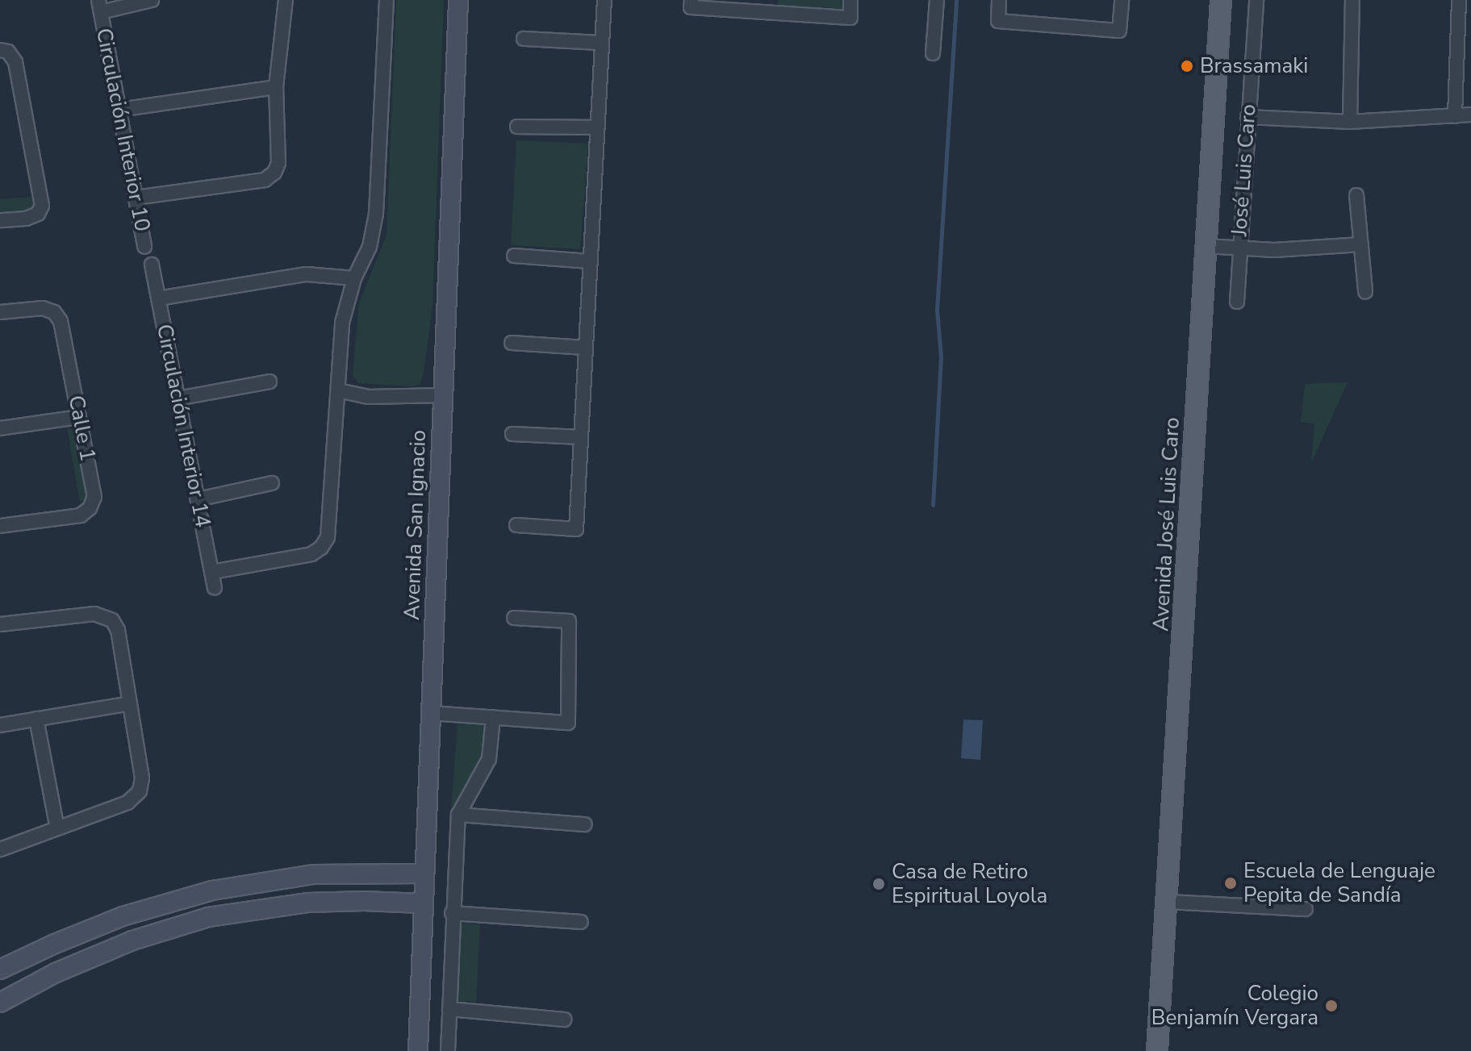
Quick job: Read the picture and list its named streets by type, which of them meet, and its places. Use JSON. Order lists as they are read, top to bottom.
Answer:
{
  "streets": {
    "main road": ["Avenida José Luis Caro", "Avenida San Ignacio"],
    "street": [
      "Circulación Interior 10",
      "José Luis Caro",
      "Circulación Interior 14",
      "Calle 1"
    ]
  },
  "places": [
    "Brassamaki",
    "Escuela de Lenguaje Pepita de Sandía",
    "Casa de Retiro Espiritual Loyola",
    "Colegio Benjamín Vergara"
  ]
}
